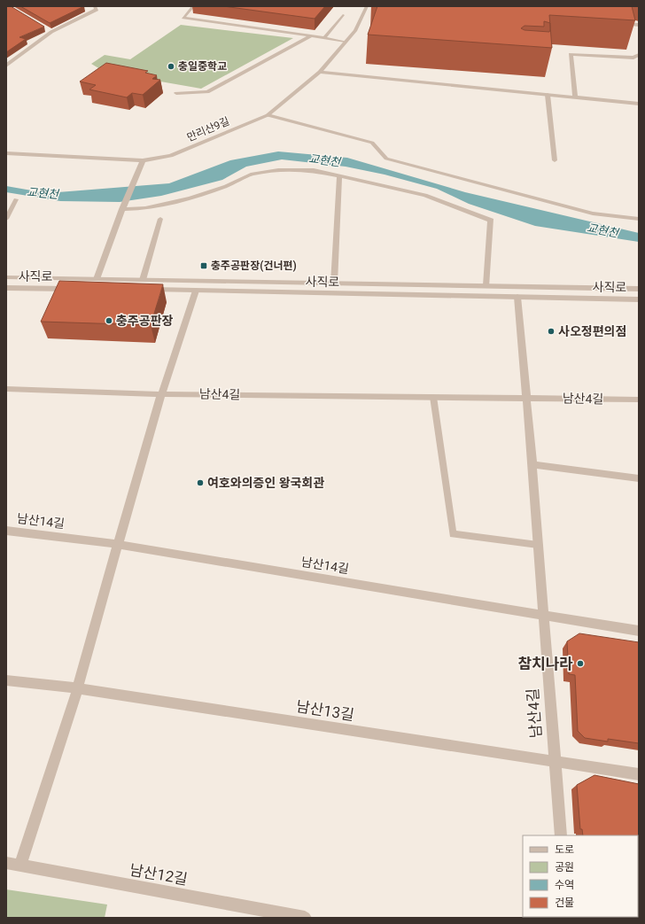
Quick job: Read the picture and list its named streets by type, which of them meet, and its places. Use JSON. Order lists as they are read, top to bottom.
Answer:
{
  "streets": {
    "street": [
      "만리산9길",
      "사직로",
      "남산4길",
      "남산14길",
      "남산13길",
      "남산12길"
    ]
  },
  "crossings": [
    ["사직로", "남산4길"],
    ["남산4길", "남산14길"],
    ["남산4길", "남산13길"]
  ],
  "water": ["교현천"],
  "places": {
    "other": [
      "충일중학교",
      "충주공판장",
      "사오정편의점",
      "여호와의증인 왕국회관",
      "참치나라"
    ],
    "transit": ["충주공판장(건너편)"]
  },
  "legend": [
    "도로",
    "공원",
    "수역",
    "건물"
  ]
}
